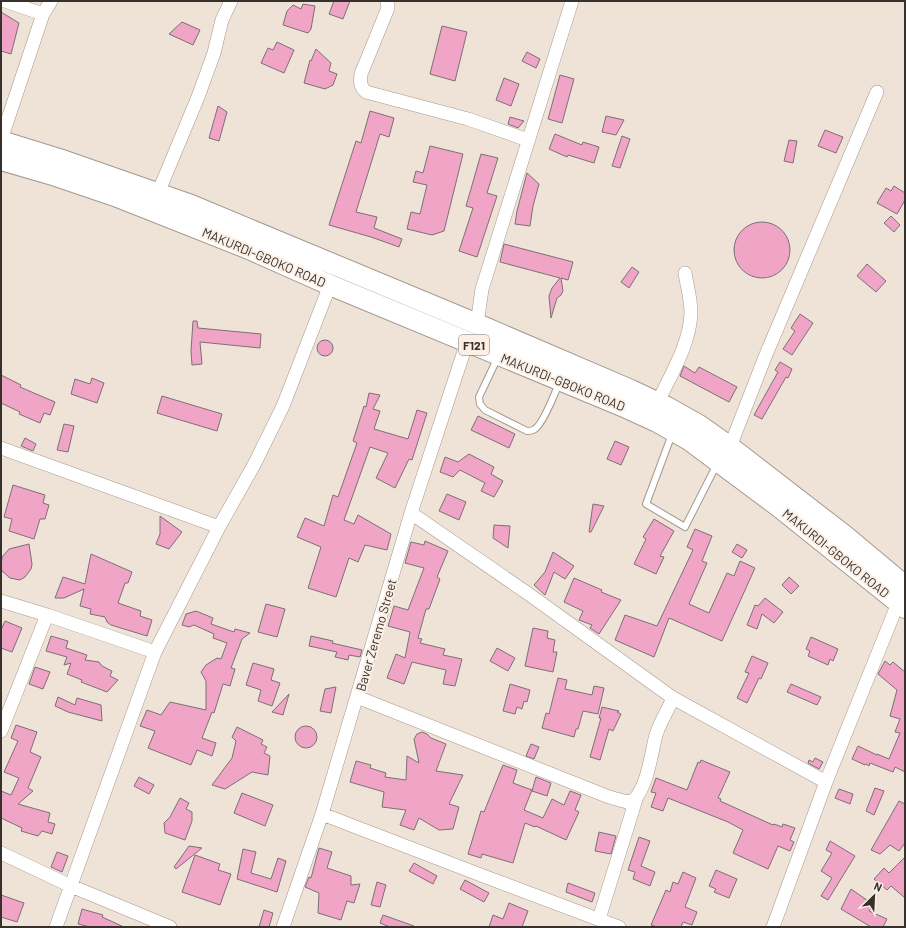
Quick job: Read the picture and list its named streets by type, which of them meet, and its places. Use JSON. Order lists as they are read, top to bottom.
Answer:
{
  "streets": {
    "main road": ["MAKURDI-GBOKO ROAD", "F121"],
    "street": ["Baver Zeremo Street"]
  },
  "crossings": [
    ["MAKURDI-GBOKO ROAD", "F121"],
    ["MAKURDI-GBOKO ROAD", "Baver Zeremo Street"]
  ],
  "north": "top right"
}
